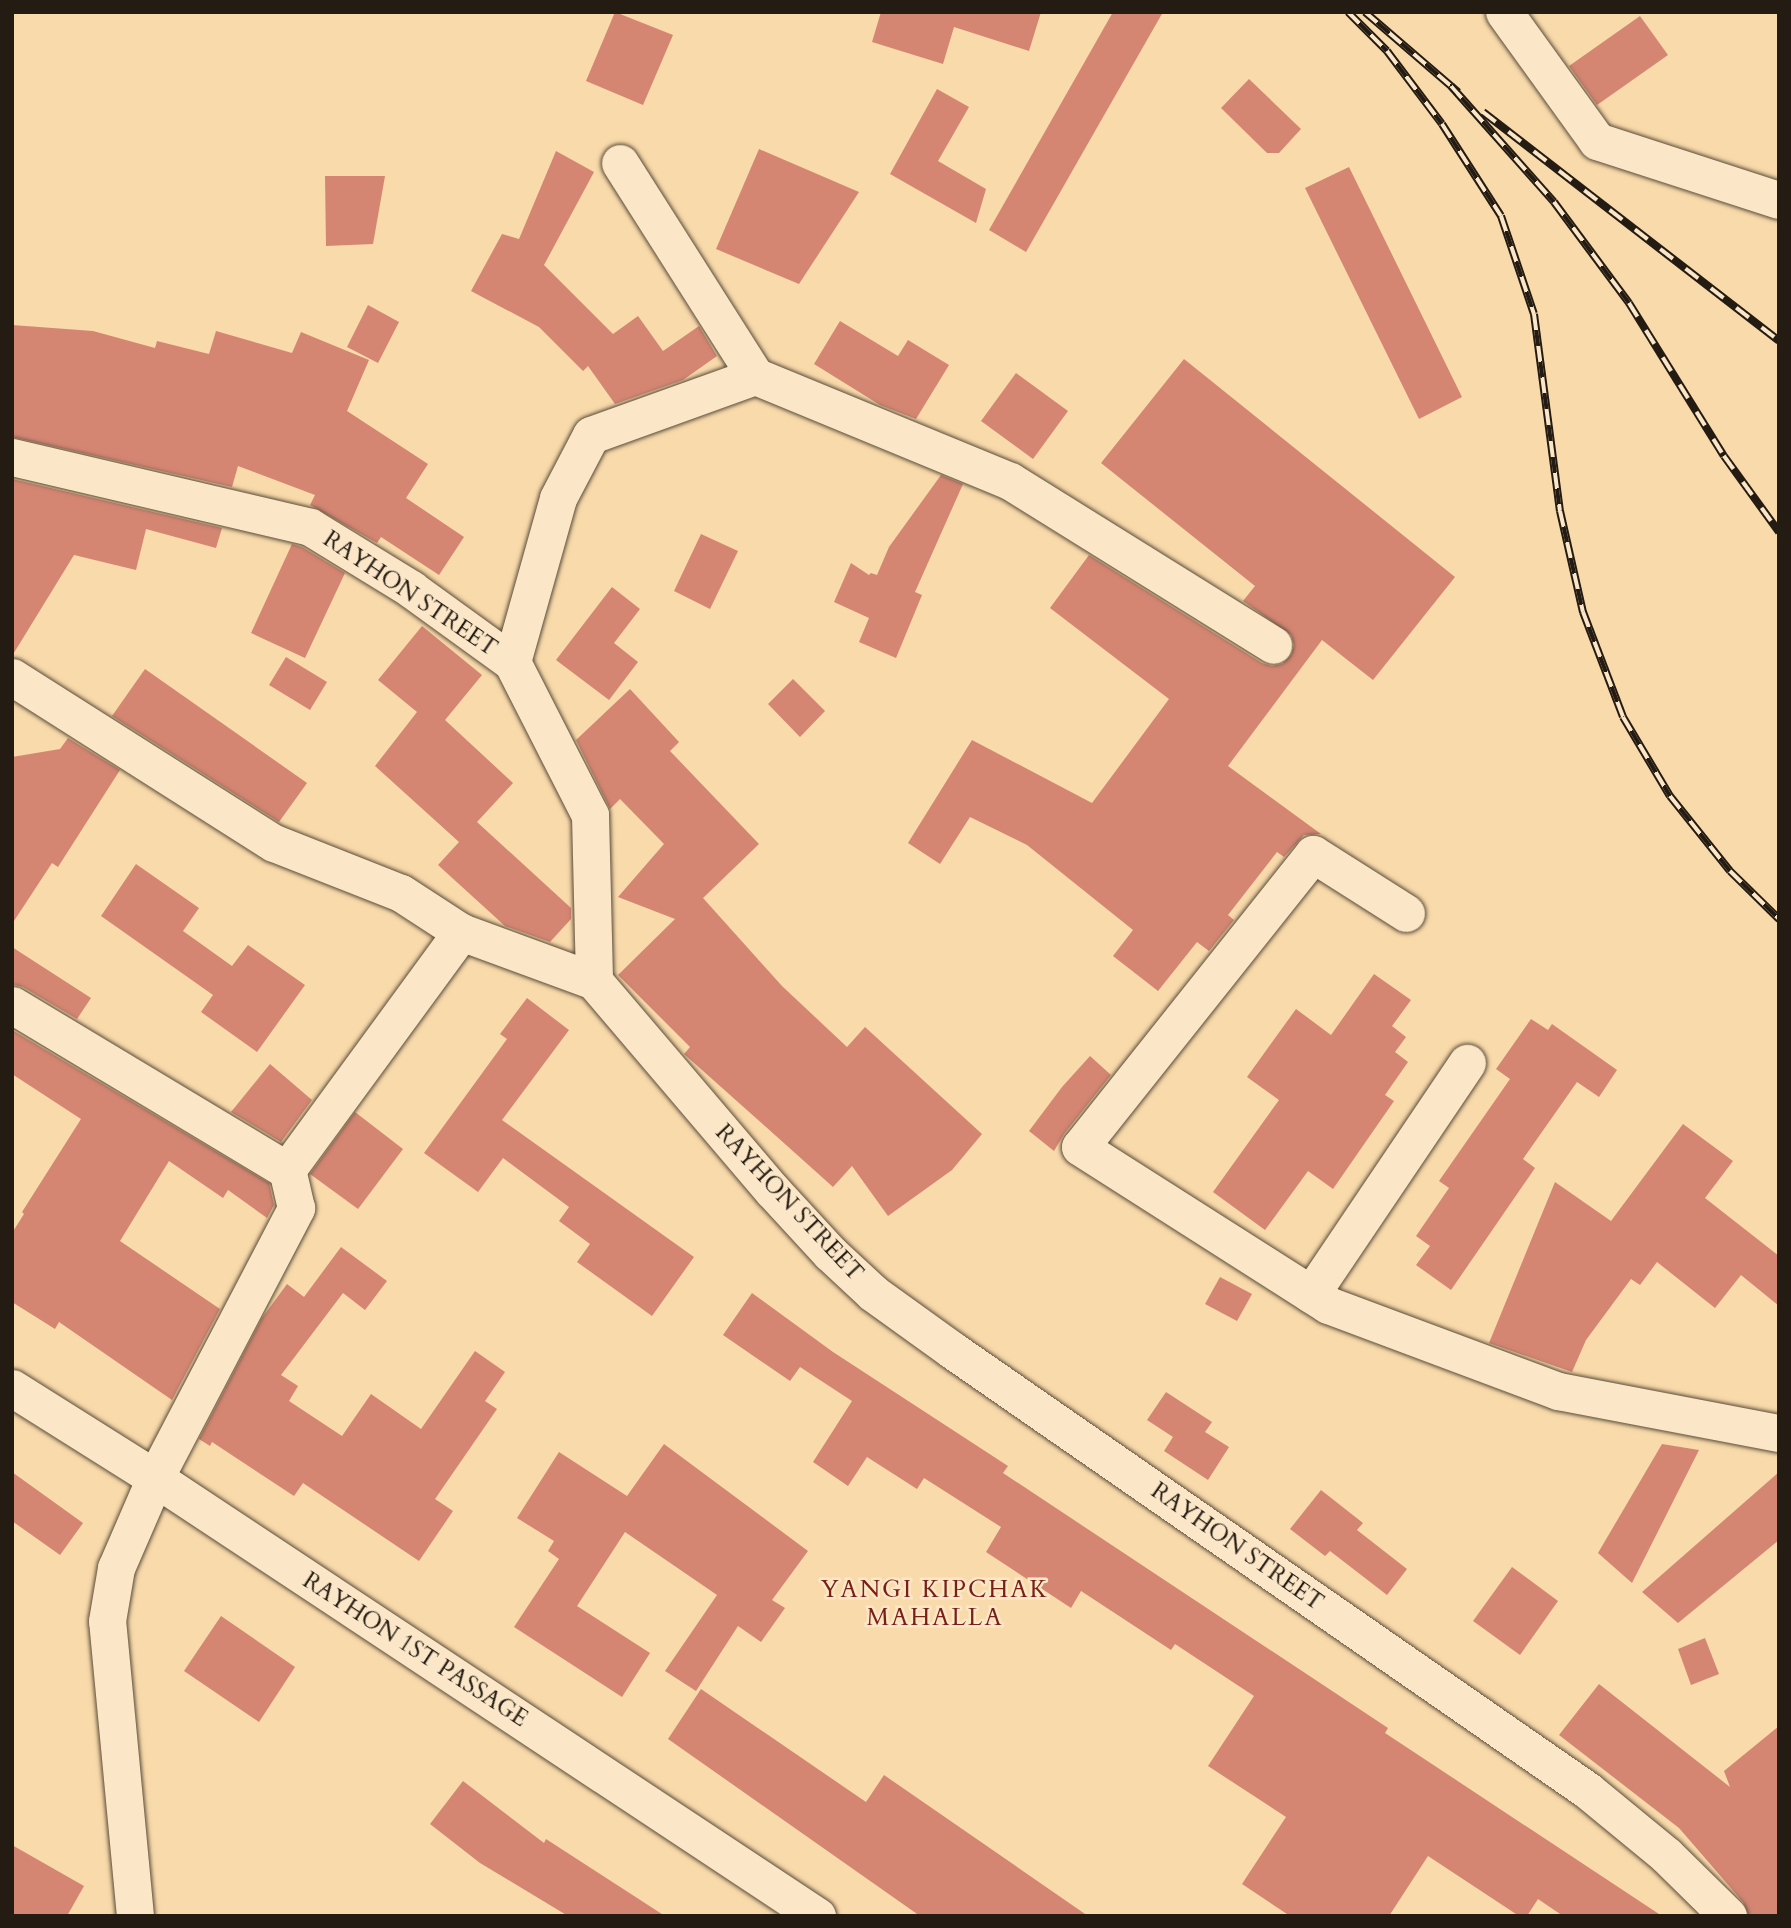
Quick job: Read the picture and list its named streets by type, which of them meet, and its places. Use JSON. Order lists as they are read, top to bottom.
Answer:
{
  "streets": {
    "street": ["RAYHON STREET", "RAYHON 1ST PASSAGE"]
  },
  "districts": ["YANGI KIPCHAK MAHALLA"]
}
